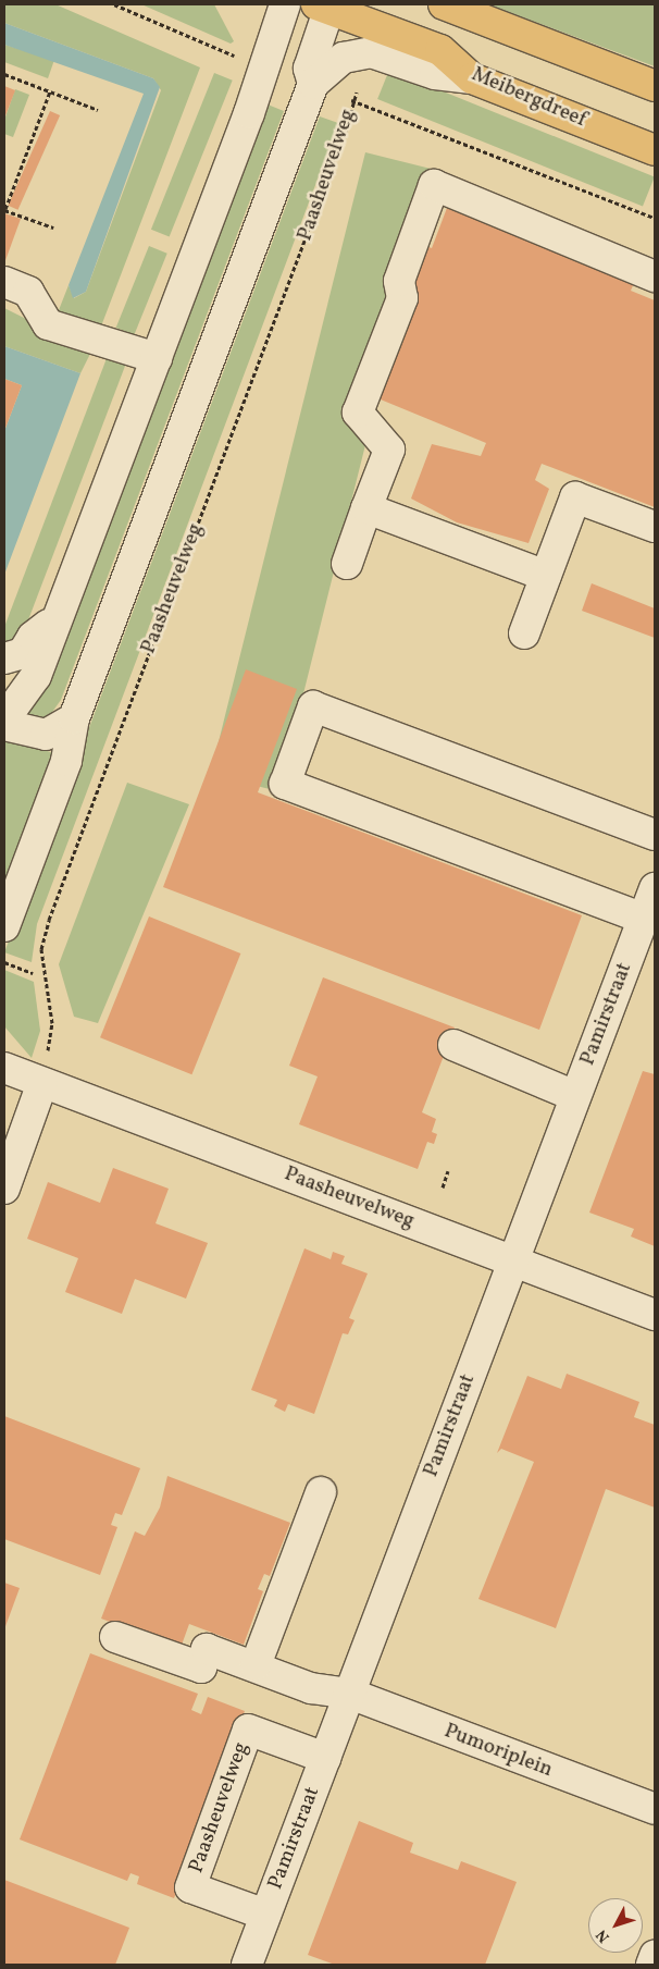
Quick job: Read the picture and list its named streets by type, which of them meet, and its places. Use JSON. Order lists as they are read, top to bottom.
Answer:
{
  "streets": {
    "main road": ["Meibergdreef"],
    "street": ["Paasheuvelweg", "Pamirstraat", "Pumoriplein"]
  },
  "crossings": [
    ["Paasheuvelweg", "Pamirstraat"],
    ["Pamirstraat", "Pumoriplein"]
  ],
  "north": "bottom left"
}
